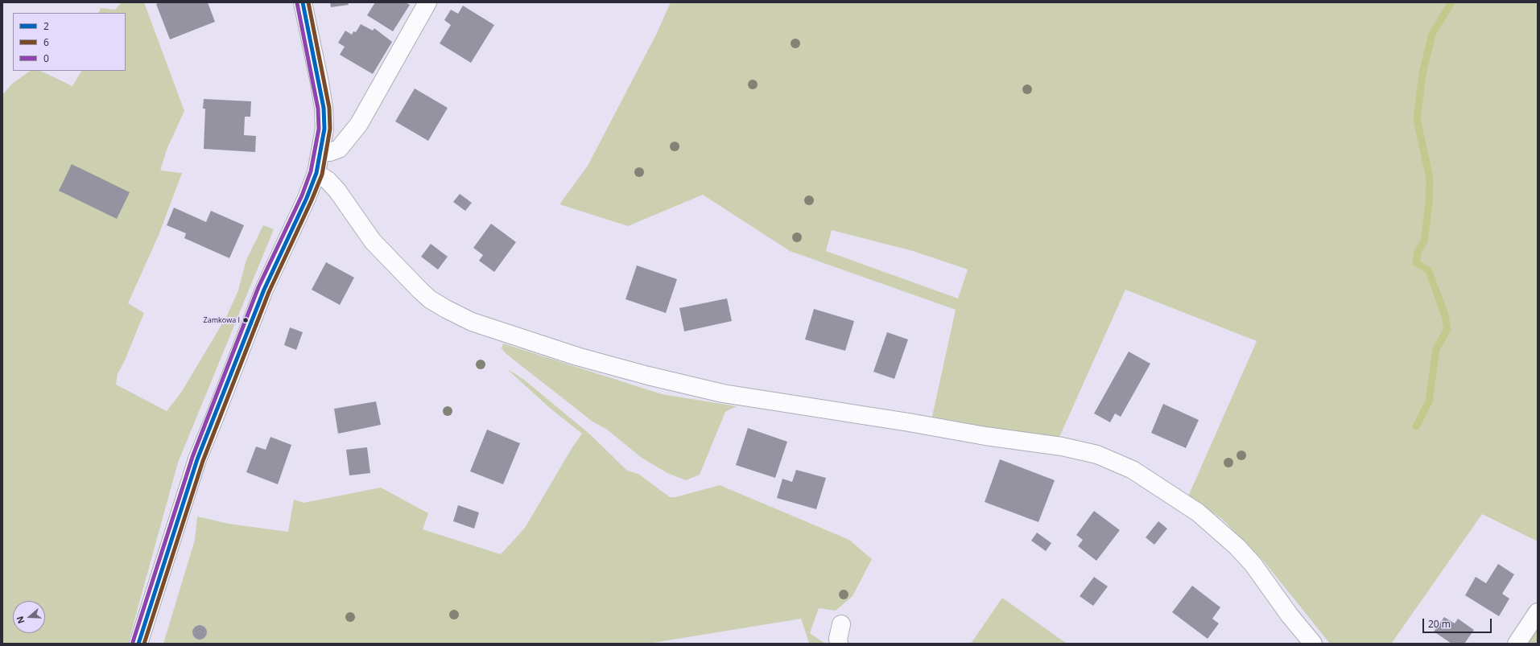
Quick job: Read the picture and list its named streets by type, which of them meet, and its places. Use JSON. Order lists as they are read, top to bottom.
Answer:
{
  "places": ["Zamkowa I"],
  "lines": ["transit line 2", "transit line 6", "transit line 0"],
  "legend": ["2", "6", "0"],
  "scale_bar": "20 m",
  "north": "left"
}
